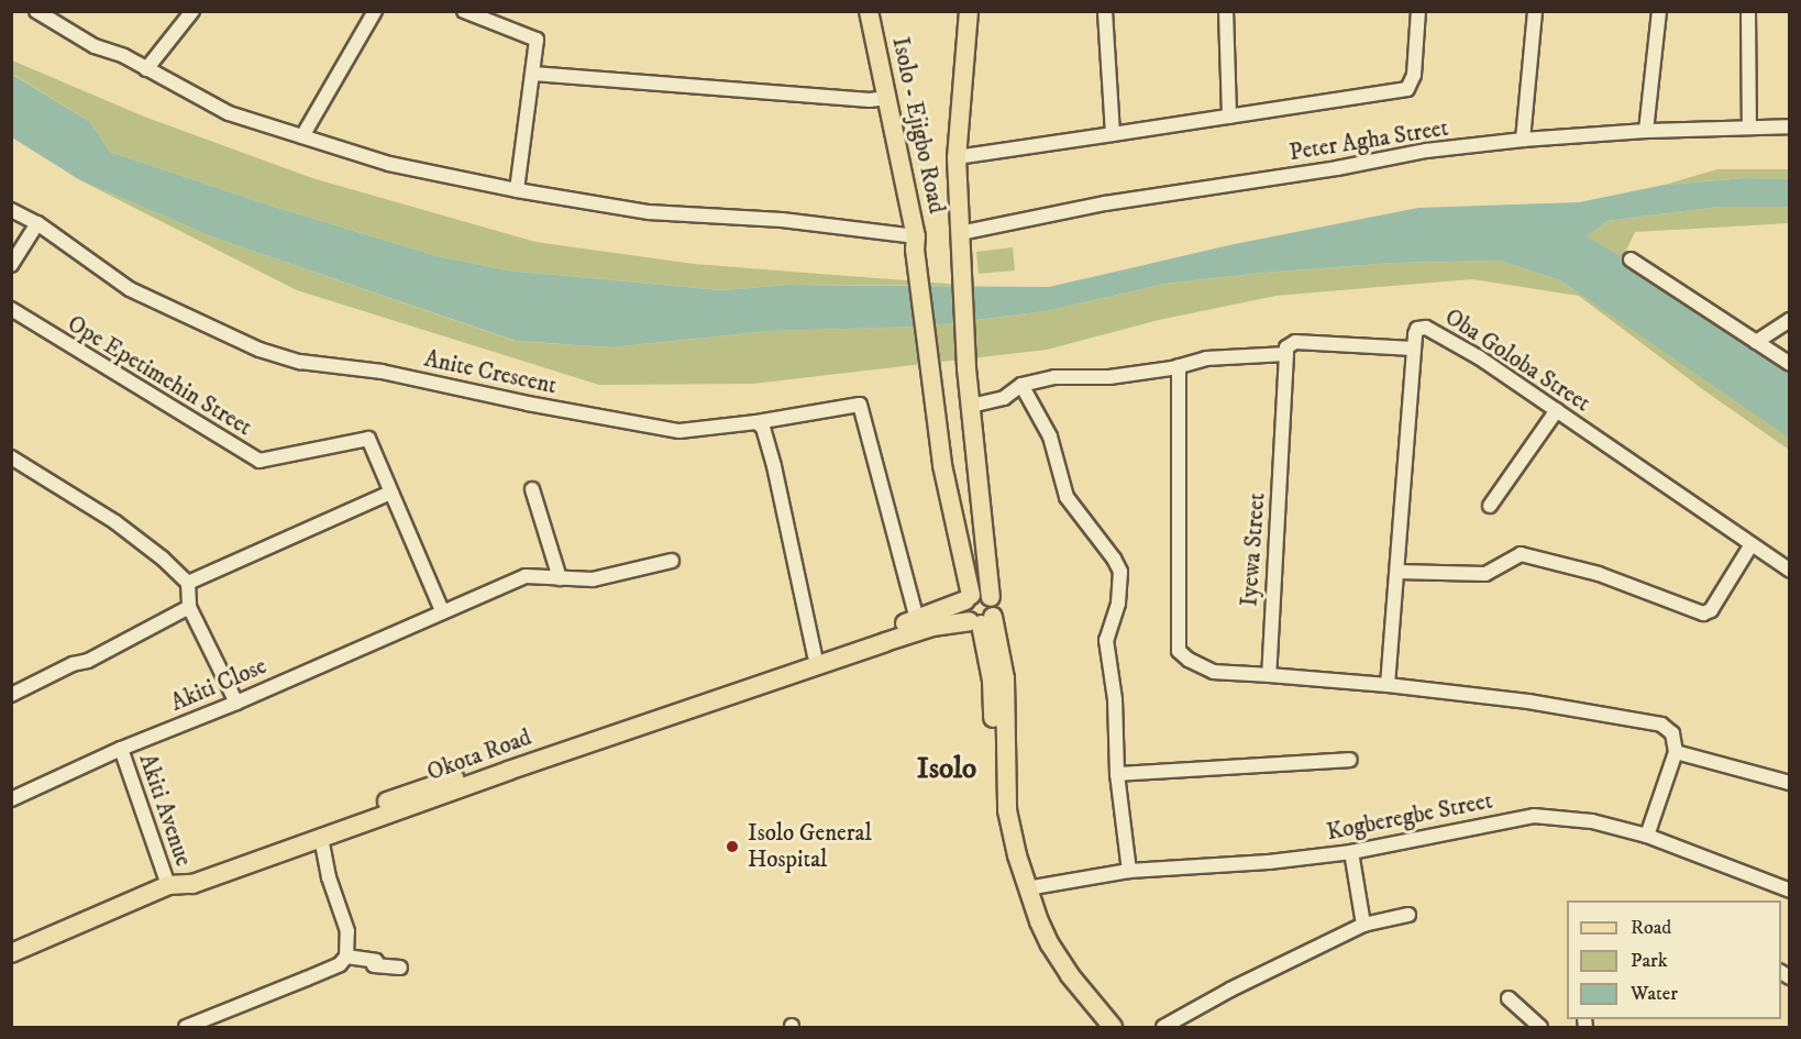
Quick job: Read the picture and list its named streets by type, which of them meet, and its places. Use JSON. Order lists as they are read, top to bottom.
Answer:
{
  "streets": {
    "main road": ["Isolo - Ejigbo Road", "Okota Road"],
    "street": [
      "Peter Agha Street",
      "Oba Goloba Street",
      "Anite Crescent",
      "Ope Epetimehin Street",
      "Iyewa Street",
      "Akiti Close",
      "Akiti Avenue",
      "Kogberegbe Street"
    ]
  },
  "crossings": [
    ["Isolo - Ejigbo Road", "Peter Agha Street"],
    ["Isolo - Ejigbo Road", "Okota Road"],
    ["Akiti Close", "Akiti Avenue"],
    ["Okota Road", "Akiti Avenue"]
  ],
  "districts": ["Isolo"],
  "places": ["Isolo General Hospital"],
  "legend": ["Road", "Park", "Water"]
}
